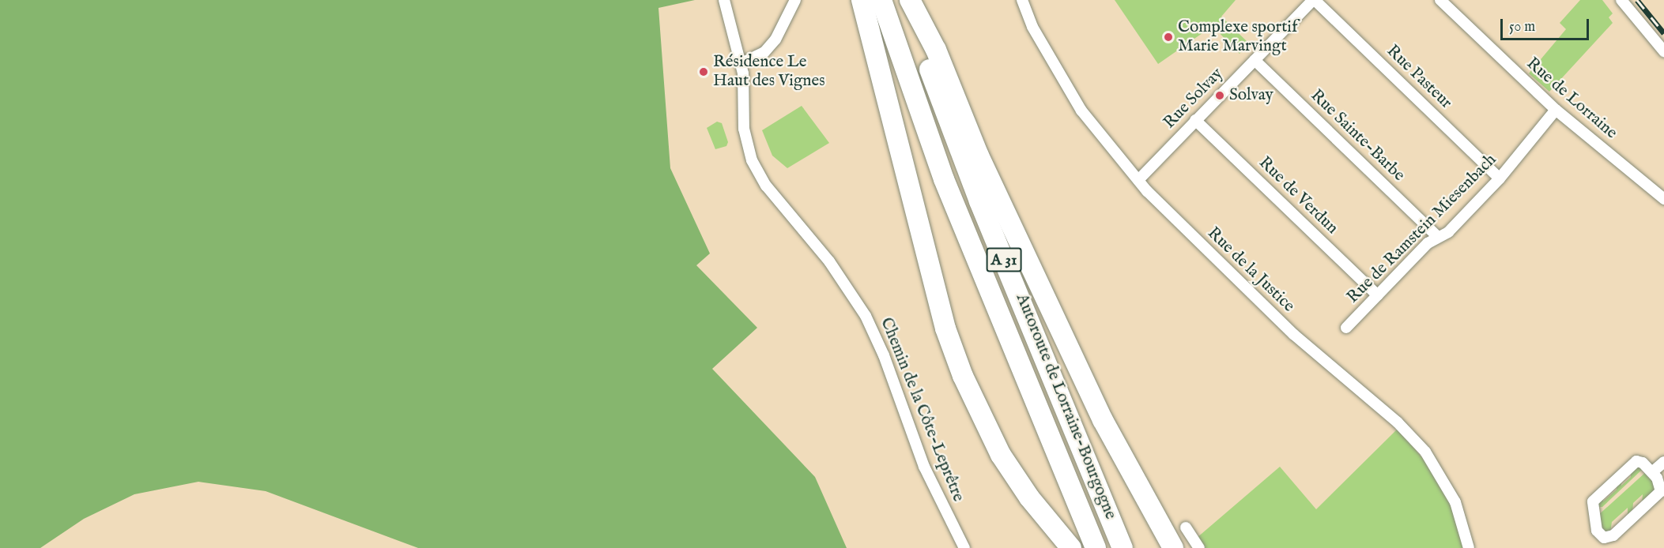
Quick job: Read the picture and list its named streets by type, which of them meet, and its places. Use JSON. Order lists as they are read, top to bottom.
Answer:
{
  "streets": {
    "highway": ["A 31", "Autoroute de Lorraine-Bourgogne"],
    "street": [
      "Rue Pasteur",
      "Rue Solvay",
      "Rue de Lorraine",
      "Rue Sainte-Barbe",
      "Rue de Verdun",
      "Rue de Ramstein Miesenbach",
      "Rue de la Justice",
      "Chemin de la Côte-Leprêtre"
    ]
  },
  "crossings": [
    ["Rue Pasteur", "Rue Solvay"],
    ["Rue Pasteur", "Rue de Ramstein Miesenbach"],
    ["Rue Solvay", "Rue Sainte-Barbe"],
    ["Rue Solvay", "Rue de Verdun"],
    ["Rue Solvay", "Rue de la Justice"],
    ["Rue de Lorraine", "Rue de Ramstein Miesenbach"],
    ["Rue Sainte-Barbe", "Rue de Ramstein Miesenbach"],
    ["Rue de Verdun", "Rue de Ramstein Miesenbach"]
  ],
  "places": ["Complexe sportif Marie Marvingt", "Résidence Le Haut des Vignes", "Solvay"],
  "scale_bar": "50 m"
}
